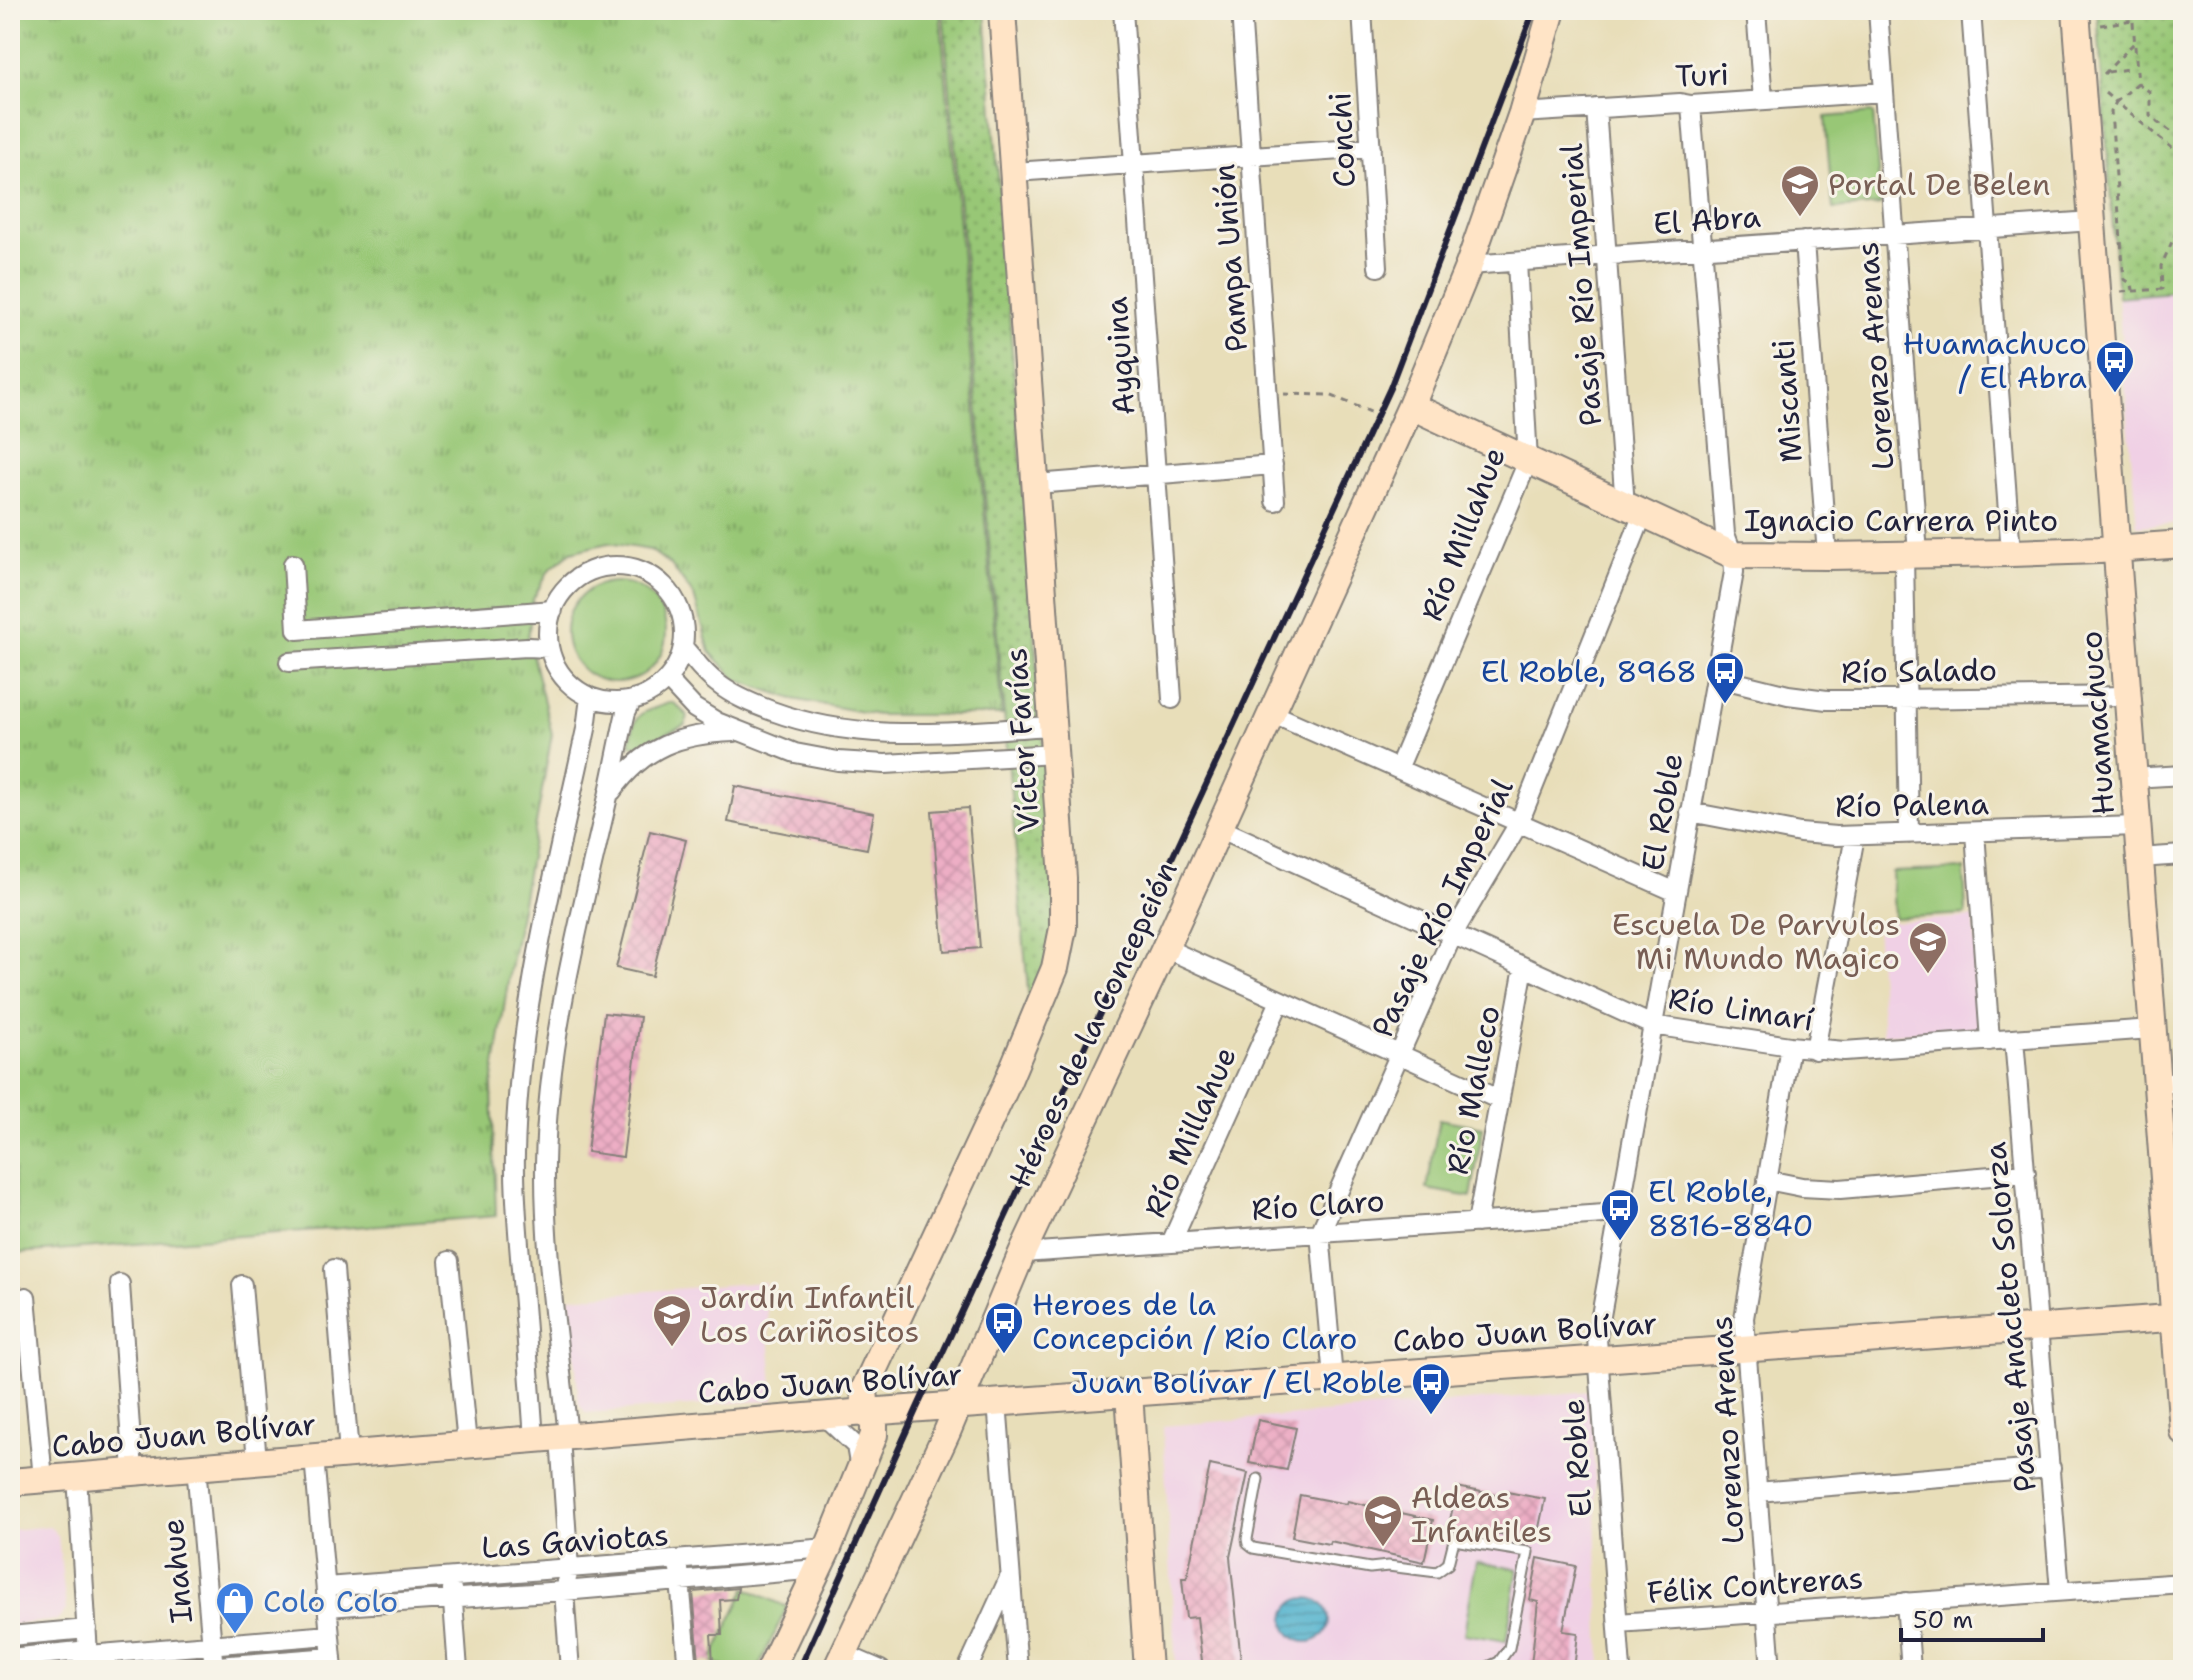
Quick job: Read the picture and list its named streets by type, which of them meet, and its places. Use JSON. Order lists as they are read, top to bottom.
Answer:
{
  "streets": {
    "street": [
      "Turi",
      "Conchi",
      "El Abra",
      "Pampa Unión",
      "Pasaje Río Imperial",
      "Ayquina",
      "Lorenzo Arenas",
      "Miscanti",
      "Ignacio Carrera Pinto",
      "Río Millahue",
      "Río Salado",
      "Huamachuco",
      "Víctor Farías",
      "Río Palena",
      "El Roble",
      "Río Limarí",
      "Héroes de la Concepción",
      "Río Malleco",
      "Río Claro",
      "Pasaje Anacleto Solorza",
      "Cabo Juan Bolívar",
      "Las Gaviotas",
      "Inahue",
      "Félix Contreras"
    ]
  },
  "crossings": [
    ["Turi", "Pasaje Río Imperial"],
    ["Turi", "Lorenzo Arenas"],
    ["Turi", "El Roble"],
    ["Turi", "Héroes de la Concepción"],
    ["El Abra", "Pasaje Río Imperial"],
    ["El Abra", "Lorenzo Arenas"],
    ["El Abra", "Miscanti"],
    ["El Abra", "Río Millahue"],
    ["El Abra", "Huamachuco"],
    ["El Abra", "El Roble"],
    ["El Abra", "Héroes de la Concepción"],
    ["Pasaje Río Imperial", "Ignacio Carrera Pinto"],
    ["Pasaje Río Imperial", "Río Limarí"],
    ["Pasaje Río Imperial", "Río Claro"],
    ["Pasaje Río Imperial", "Cabo Juan Bolívar"],
    ["Lorenzo Arenas", "Ignacio Carrera Pinto"],
    ["Lorenzo Arenas", "Río Salado"],
    ["Lorenzo Arenas", "Río Palena"],
    ["Lorenzo Arenas", "Río Limarí"],
    ["Lorenzo Arenas", "Cabo Juan Bolívar"],
    ["Lorenzo Arenas", "Félix Contreras"],
    ["Miscanti", "Ignacio Carrera Pinto"],
    ["Ignacio Carrera Pinto", "Río Millahue"],
    ["Ignacio Carrera Pinto", "Huamachuco"],
    ["Ignacio Carrera Pinto", "El Roble"],
    ["Ignacio Carrera Pinto", "Héroes de la Concepción"],
    ["Río Millahue", "Río Claro"],
    ["Río Salado", "Huamachuco"],
    ["Río Salado", "El Roble"],
    ["Huamachuco", "Río Palena"],
    ["Huamachuco", "Río Limarí"],
    ["Huamachuco", "Cabo Juan Bolívar"],
    ["Víctor Farías", "Cabo Juan Bolívar"],
    ["Río Palena", "El Roble"],
    ["El Roble", "Río Limarí"],
    ["El Roble", "Río Claro"],
    ["El Roble", "Cabo Juan Bolívar"],
    ["El Roble", "Félix Contreras"],
    ["Río Limarí", "Héroes de la Concepción"],
    ["Río Limarí", "Río Malleco"],
    ["Río Limarí", "Pasaje Anacleto Solorza"],
    ["Héroes de la Concepción", "Río Claro"],
    ["Héroes de la Concepción", "Cabo Juan Bolívar"],
    ["Río Malleco", "Río Claro"],
    ["Pasaje Anacleto Solorza", "Cabo Juan Bolívar"],
    ["Pasaje Anacleto Solorza", "Félix Contreras"],
    ["Cabo Juan Bolívar", "Inahue"]
  ],
  "places": {
    "school or university": [
      "Portal De Belen",
      "Escuela De Parvulos Mi Mundo Magico",
      "Jardín Infantil Los Cariñositos",
      "Aldeas Infantiles"
    ],
    "bus stop": [
      "Huamachuco / El Abra",
      "El Roble, 8968",
      "El Roble, 8816-8840",
      "Heroes de la Concepción / Río Claro",
      "Juan Bolívar / El Roble"
    ],
    "shop": ["Colo Colo"]
  },
  "scale_bar": "50 m"
}
